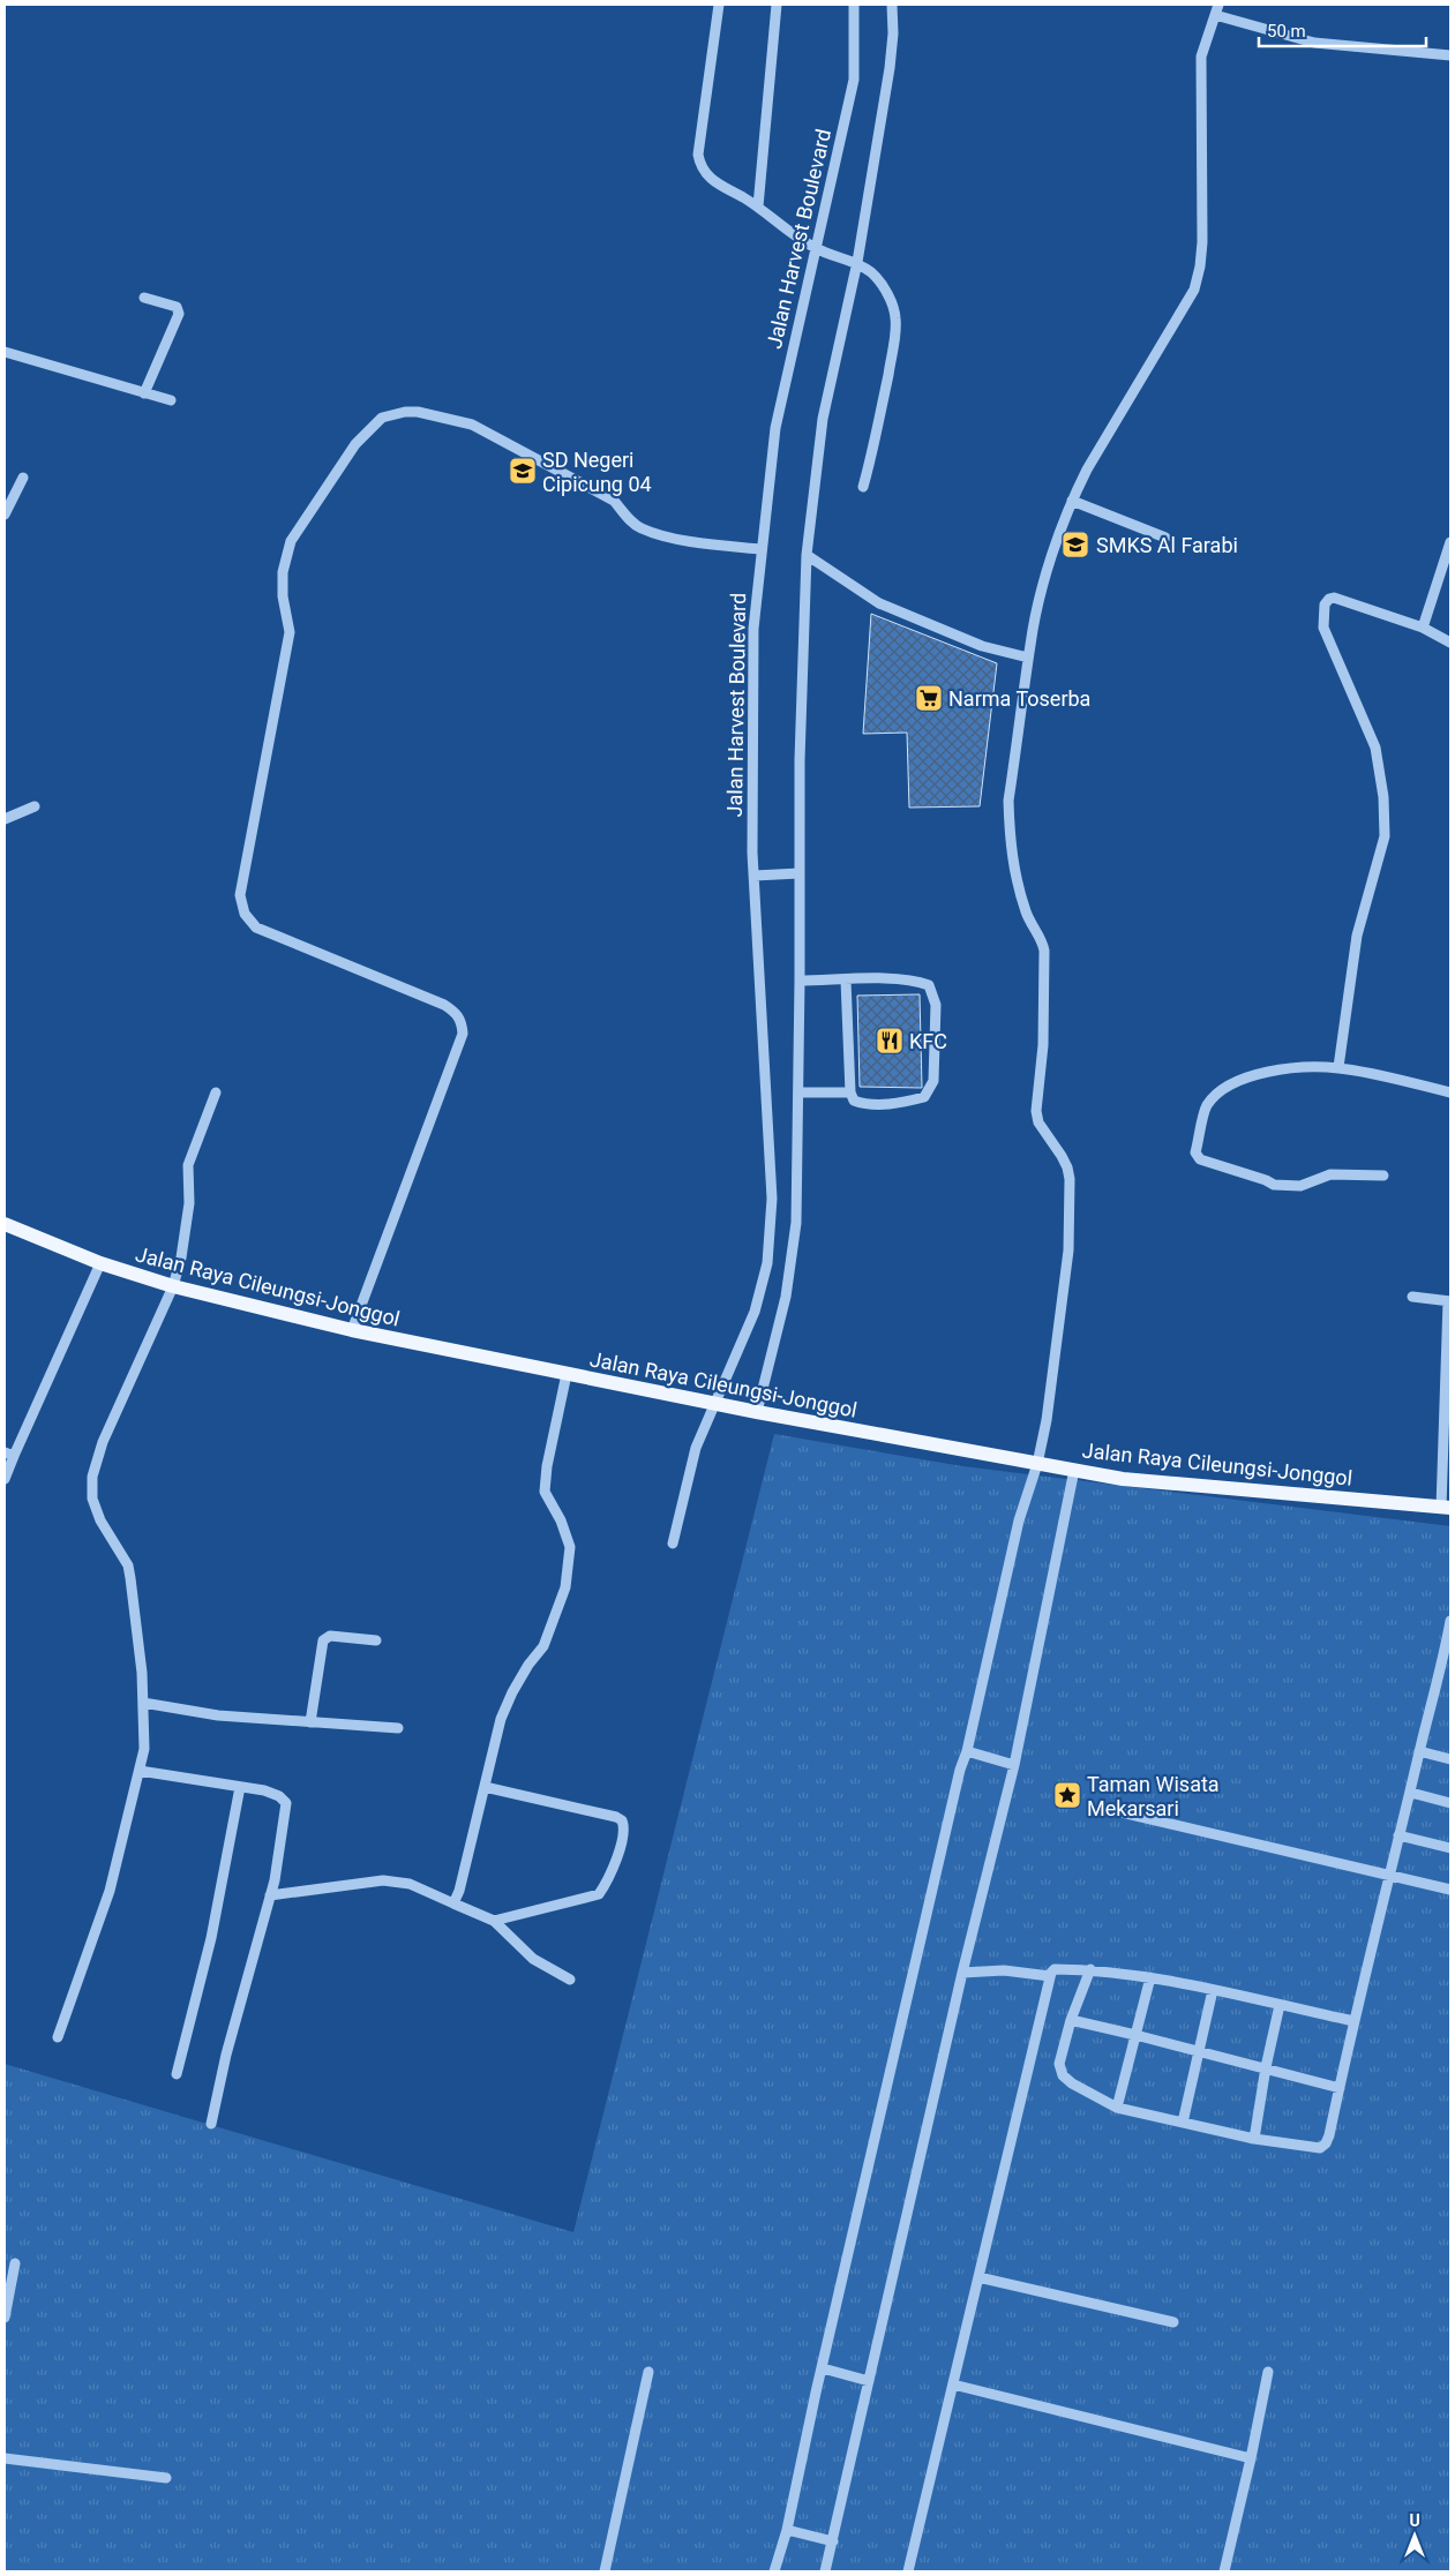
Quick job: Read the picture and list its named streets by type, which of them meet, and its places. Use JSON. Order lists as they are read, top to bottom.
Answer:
{
  "streets": {
    "main road": ["Jalan Raya Cileungsi-Jonggol"],
    "street": ["Jalan Harvest Boulevard"]
  },
  "crossings": [
    ["Jalan Harvest Boulevard", "Jalan Raya Cileungsi-Jonggol"]
  ],
  "places": {
    "school or university": ["SD Negeri Cipicung 04", "SMKS Al Farabi"],
    "supermarket": ["Narma Toserba"],
    "restaurant": ["KFC"],
    "place": ["Taman Wisata Mekarsari"]
  },
  "scale_bar": "50 m",
  "north": "top"
}
